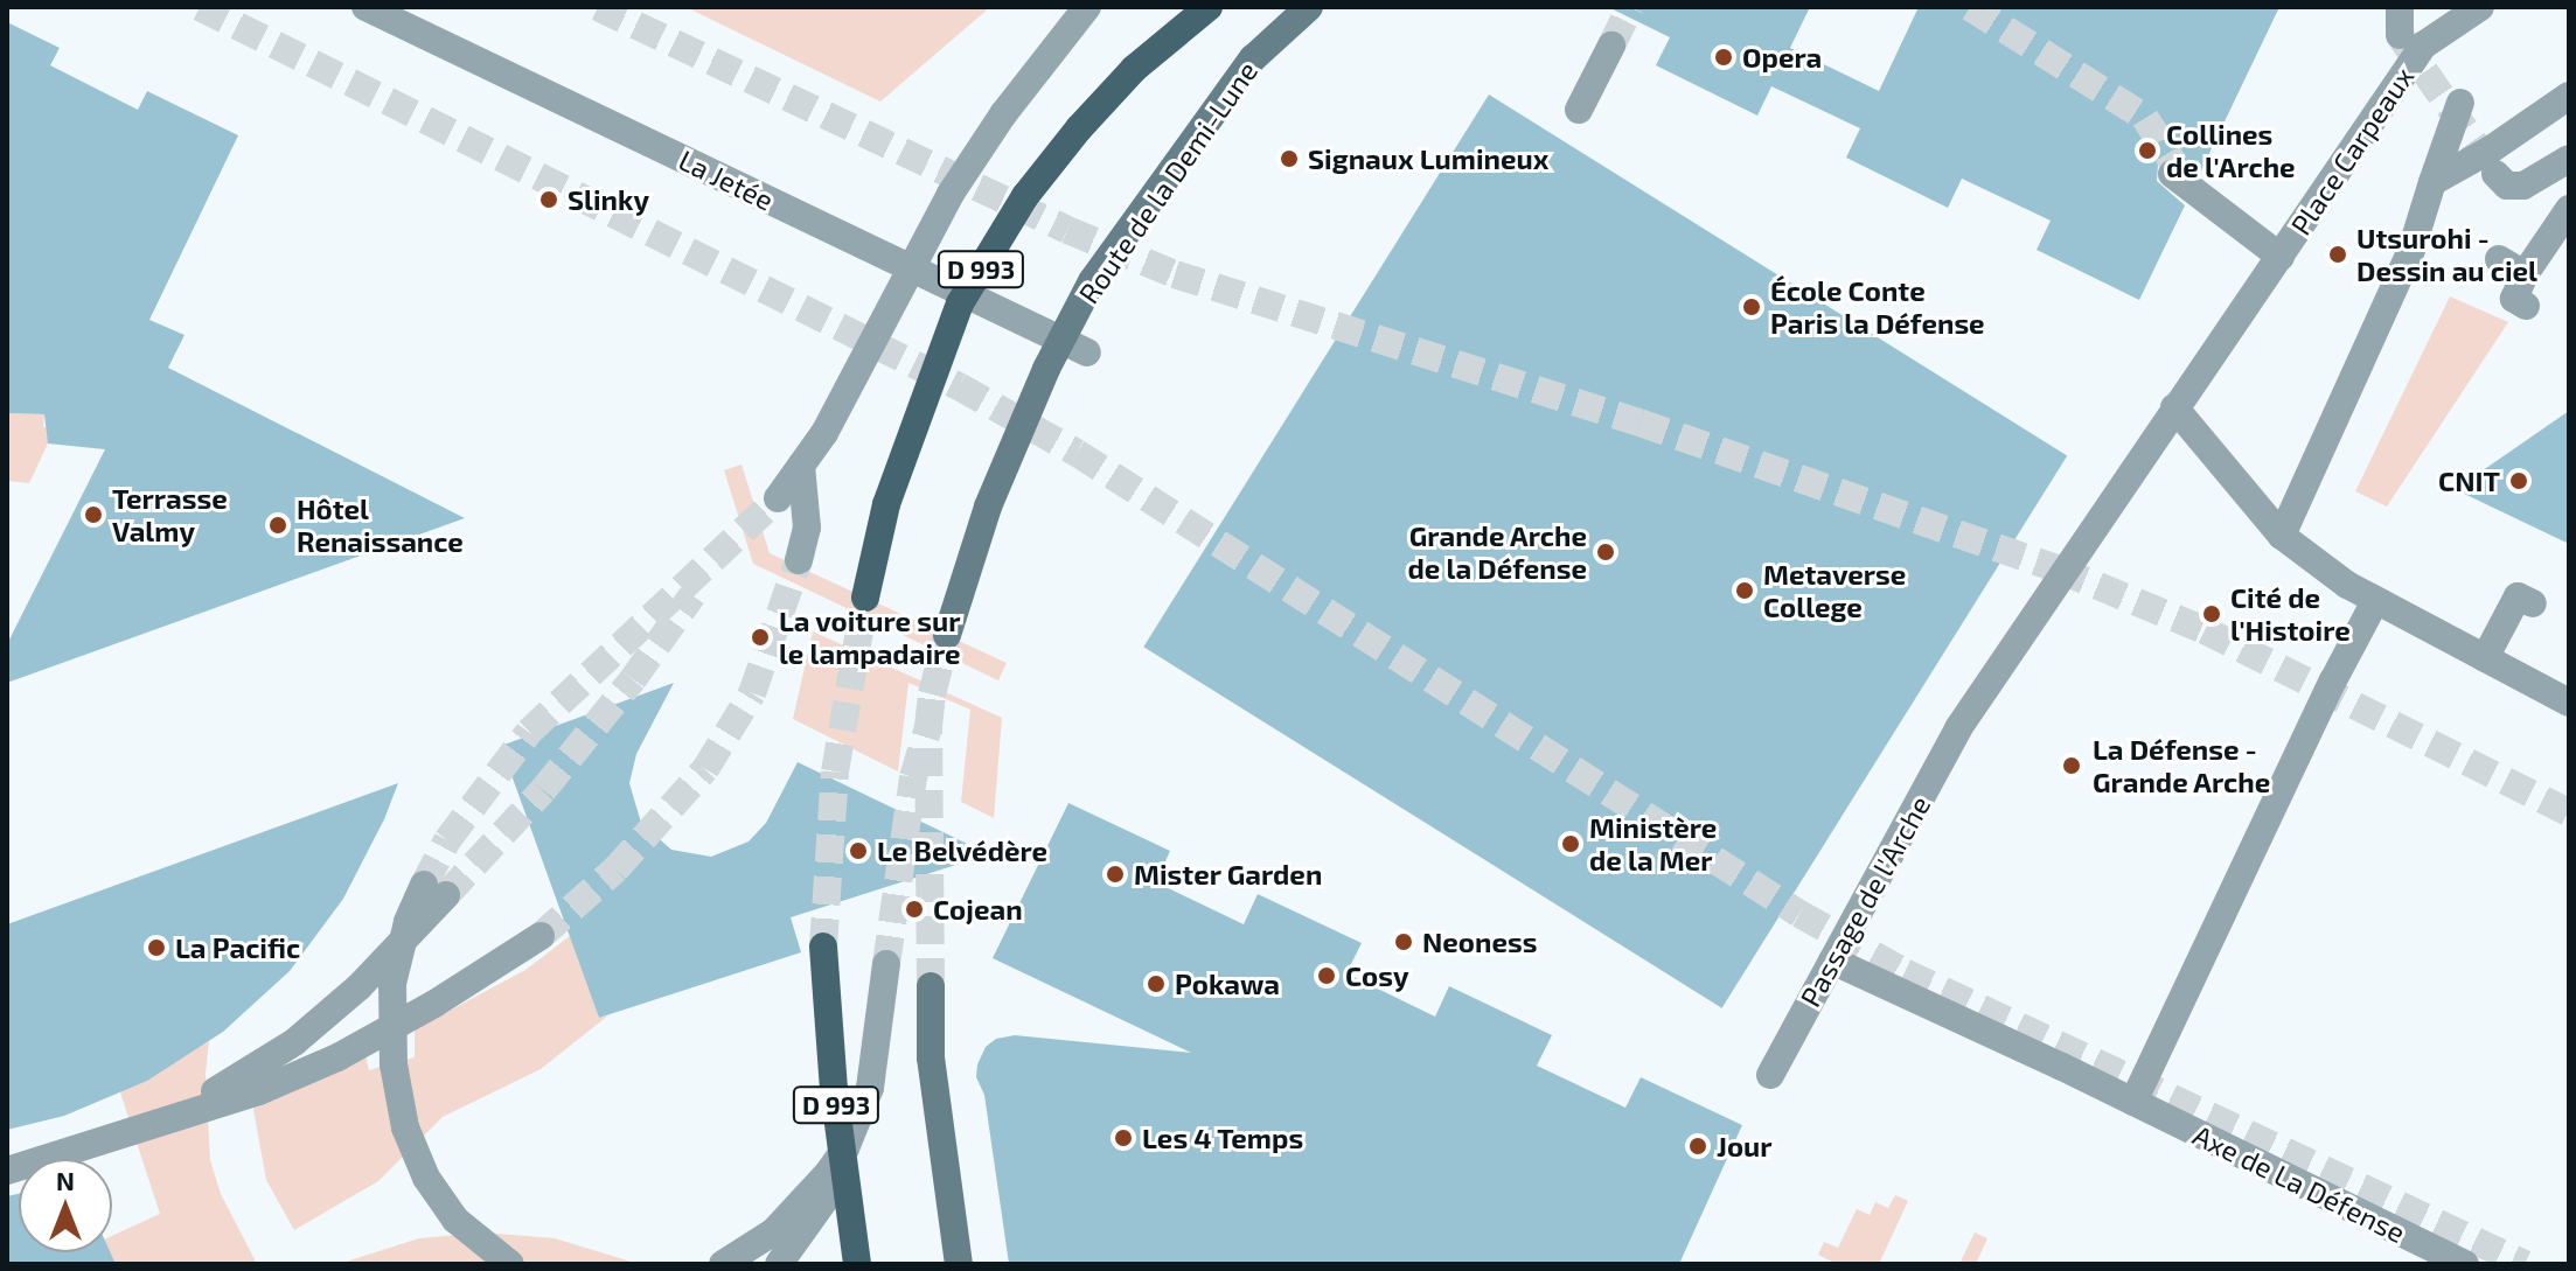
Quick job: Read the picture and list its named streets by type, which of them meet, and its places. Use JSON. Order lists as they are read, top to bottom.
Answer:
{
  "streets": {
    "main road": ["D 993"],
    "street": [
      "Place Carpeaux",
      "La Jetée",
      "Route de la Demi-Lune",
      "Passage de l'Arche",
      "Axe de La Défense"
    ]
  },
  "crossings": [
    ["Place Carpeaux", "Passage de l'Arche"],
    ["Passage de l'Arche", "Axe de La Défense"]
  ],
  "places": [
    "Opera",
    "Collines de l'Arche",
    "Signaux Lumineux",
    "Slinky",
    "Utsurohi - Dessin au ciel",
    "École Conte Paris la Défense",
    "CNIT",
    "Terrasse Valmy",
    "Hôtel Renaissance",
    "Grande Arche de la Défense",
    "Metaverse College",
    "Cité de l'Histoire",
    "La voiture sur le lampadaire",
    "La Défense - Grande Arche",
    "Ministère de la Mer",
    "Le Belvédère",
    "Mister Garden",
    "Cojean",
    "Neoness",
    "La Pacific",
    "Cosy",
    "Pokawa",
    "Les 4 Temps",
    "Jour"
  ],
  "north": "top"
}
